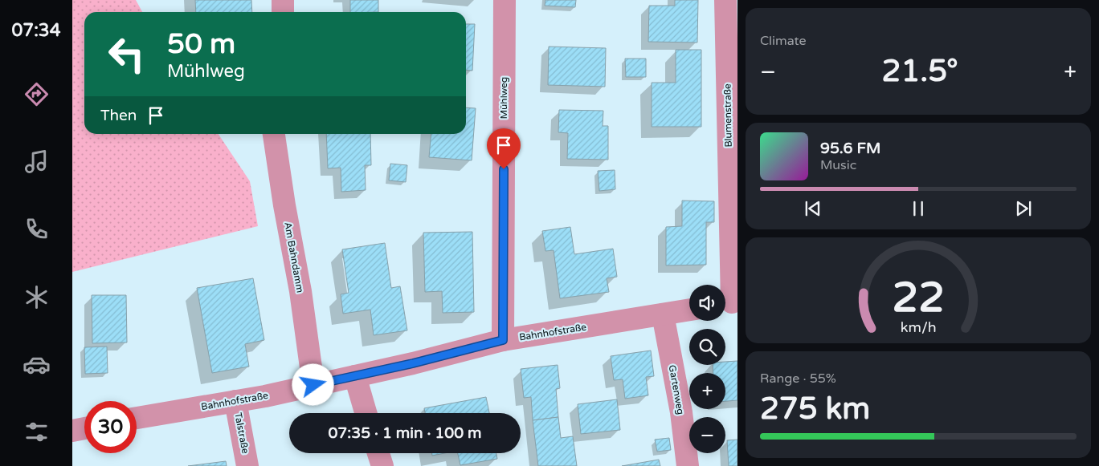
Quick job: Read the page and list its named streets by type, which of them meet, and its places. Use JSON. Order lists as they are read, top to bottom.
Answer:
{
  "streets": {
    "street": [
      "Mühlweg",
      "Blumenstraße",
      "Am Bahndamm",
      "Bahnhofstraße",
      "Gartenweg",
      "Talstraße"
    ]
  },
  "crossings": [
    ["Mühlweg", "Bahnhofstraße"],
    ["Am Bahndamm", "Bahnhofstraße"],
    ["Bahnhofstraße", "Gartenweg"],
    ["Bahnhofstraße", "Talstraße"]
  ],
  "page": {
    "tabs": "07:34",
    "tile": [
      "Climate",
      ["Range · 55%", "275 km"]
    ],
    "turn": ["50 m", "Mühlweg"],
    "heat": ["−", "21.5°", "+"],
    "then": "Then",
    "song": ["95.6 FM", "Music"],
    "map_buttons": ["+", "−"],
    "limit": "30",
    "trip": "07:35 · 1 min · 100 m",
    "gauge": ["22", "km/h"]
  }
}
